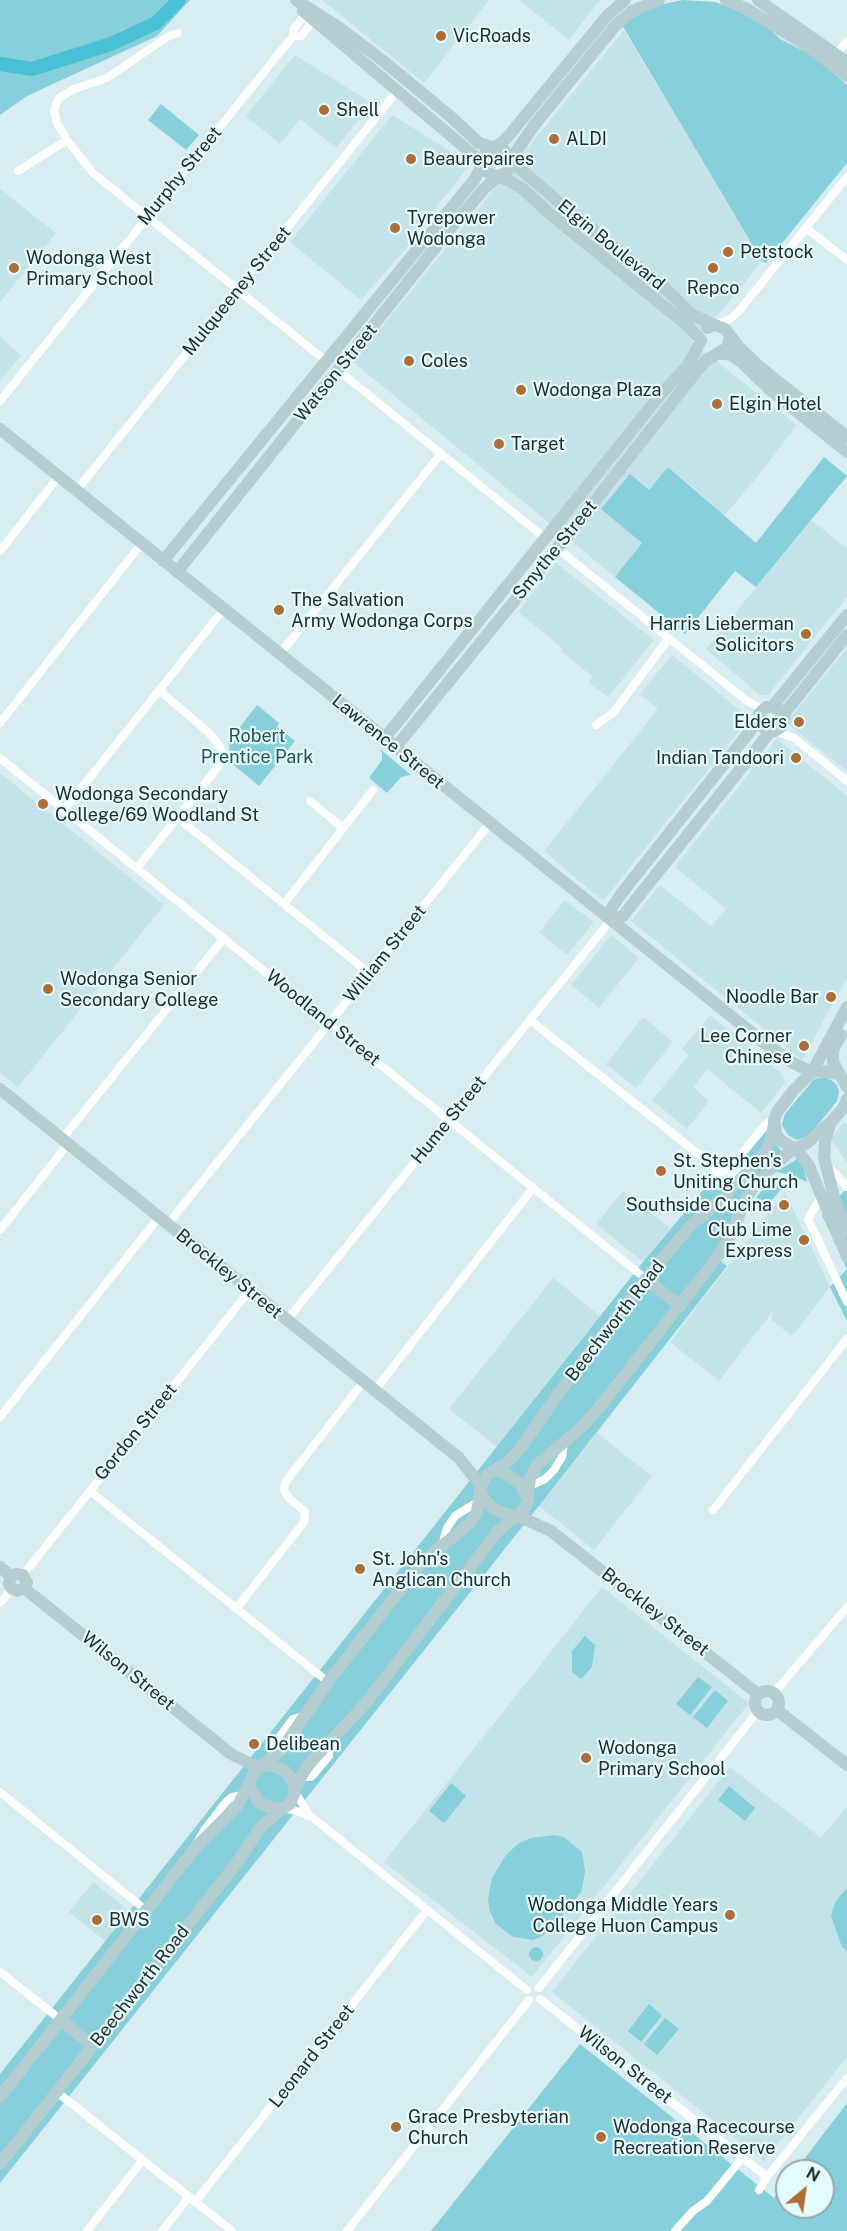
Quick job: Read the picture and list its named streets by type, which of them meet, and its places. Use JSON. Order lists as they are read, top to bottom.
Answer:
{
  "streets": {
    "main road": [
      "Elgin Boulevard",
      "Watson Street",
      "Smythe Street",
      "Lawrence Street",
      "Hume Street",
      "Brockley Street",
      "Beechworth Road",
      "Wilson Street"
    ],
    "street": [
      "Murphy Street",
      "Mulqueeney Street",
      "William Street",
      "Woodland Street",
      "Gordon Street",
      "Leonard Street"
    ]
  },
  "crossings": [
    ["Elgin Boulevard", "Watson Street"],
    ["Elgin Boulevard", "Smythe Street"],
    ["Mulqueeney Street", "Lawrence Street"],
    ["Watson Street", "Lawrence Street"],
    ["Smythe Street", "Lawrence Street"],
    ["Lawrence Street", "William Street"],
    ["Lawrence Street", "Hume Street"],
    ["Lawrence Street", "Beechworth Road"],
    ["William Street", "Woodland Street"],
    ["William Street", "Brockley Street"],
    ["Woodland Street", "Hume Street"],
    ["Woodland Street", "Beechworth Road"],
    ["Hume Street", "Brockley Street"],
    ["Brockley Street", "Beechworth Road"],
    ["Brockley Street", "Gordon Street"],
    ["Beechworth Road", "Wilson Street"],
    ["Gordon Street", "Wilson Street"]
  ],
  "parks": ["Robert Prentice Park"],
  "places": [
    "VicRoads",
    "Shell",
    "ALDI",
    "Beaurepaires",
    "Tyrepower Wodonga",
    "Petstock",
    "Wodonga West Primary School",
    "Repco",
    "Coles",
    "Wodonga Plaza",
    "Elgin Hotel",
    "Target",
    "The Salvation Army Wodonga Corps",
    "Harris Lieberman Solicitors",
    "Elders",
    "Indian Tandoori",
    "Wodonga Secondary College/69 Woodland St",
    "Wodonga Senior Secondary College",
    "Noodle Bar",
    "Lee Corner Chinese",
    "St. Stephen's Uniting Church",
    "Southside Cucina",
    "Club Lime Express",
    "St. John's Anglican Church",
    "Delibean",
    "Wodonga Primary School",
    "Wodonga Middle Years College Huon Campus",
    "BWS",
    "Grace Presbyterian Church",
    "Wodonga Racecourse Recreation Reserve"
  ],
  "north": "top right"
}
